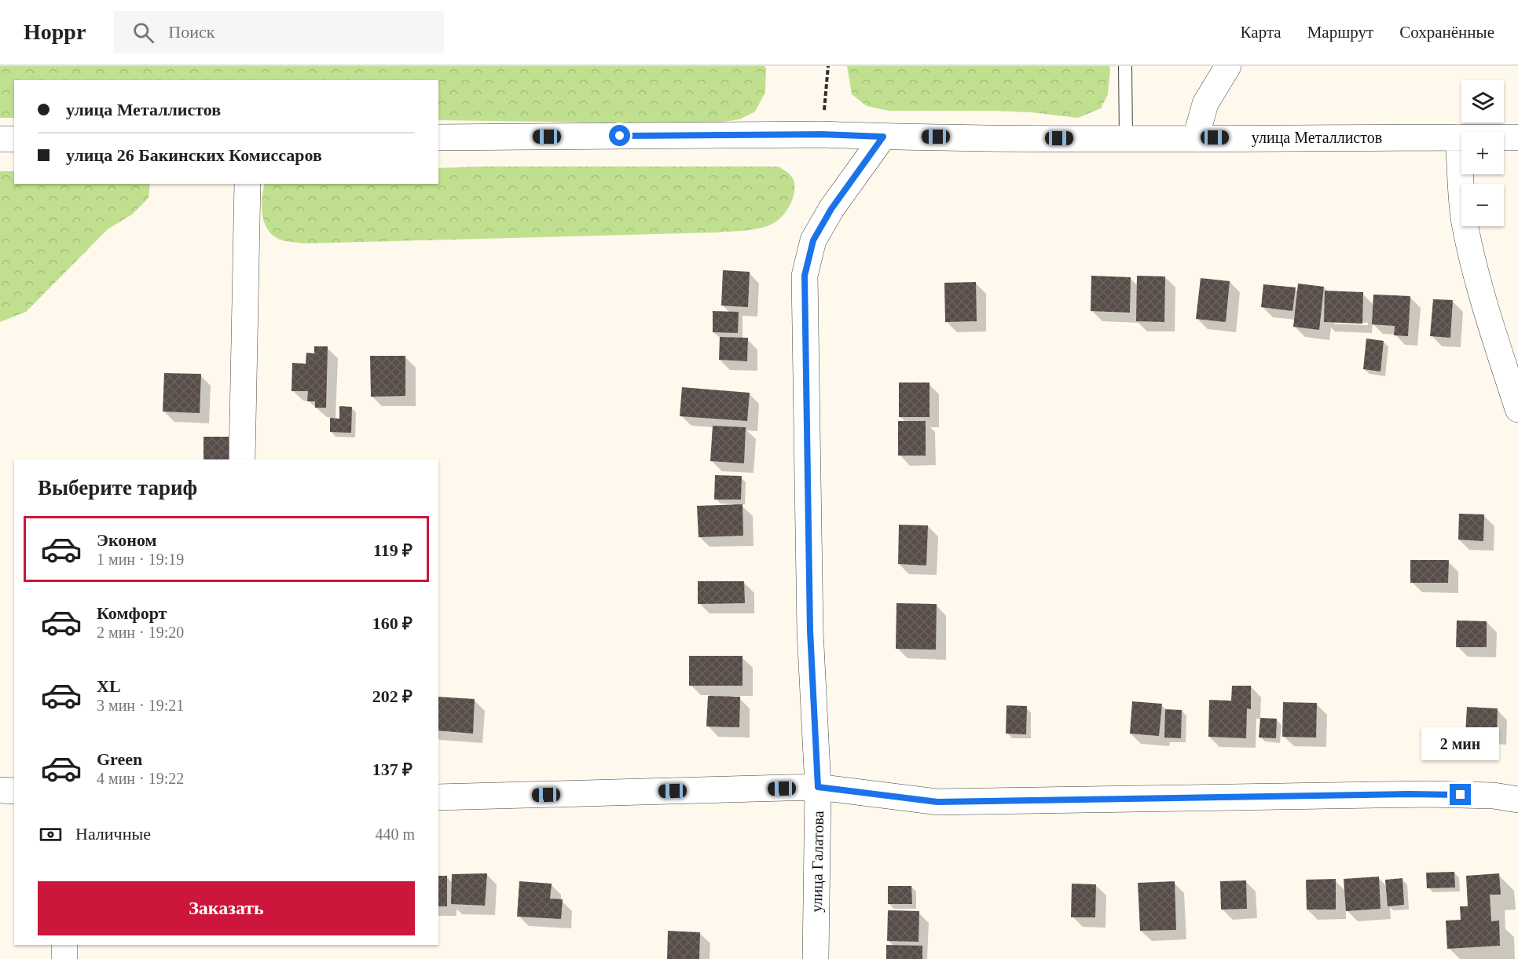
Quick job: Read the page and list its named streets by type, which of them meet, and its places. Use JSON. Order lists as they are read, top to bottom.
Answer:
{
  "streets": {
    "street": ["улица Металлистов", "улица Галатова"]
  },
  "crossings": [
    ["улица Металлистов", "улица Галатова"]
  ],
  "page": {
    "header": "Hoppr",
    "search": "Поиск",
    "nav": ["Карта", "Маршрут", "Сохранённые"],
    "map_buttons": ["+", "−"],
    "banner": ["улица Металлистов", "улица 26 Бакинских Комиссаров"],
    "heading": "Выберите тариф",
    "list": [
      {
        "name": "Эконом",
        "note": "1 мин · 19:19",
        "value": "119 ₽"
      },
      {
        "name": "Комфорт",
        "note": "2 мин · 19:20",
        "value": "160 ₽"
      },
      {
        "name": "XL",
        "note": "3 мин · 19:21",
        "value": "202 ₽"
      },
      {
        "name": "Green",
        "note": "4 мин · 19:22",
        "value": "137 ₽"
      }
    ],
    "bubble": "2 мин",
    "pay": ["Наличные", "440 m"],
    "buttons": "Заказать"
  }
}
